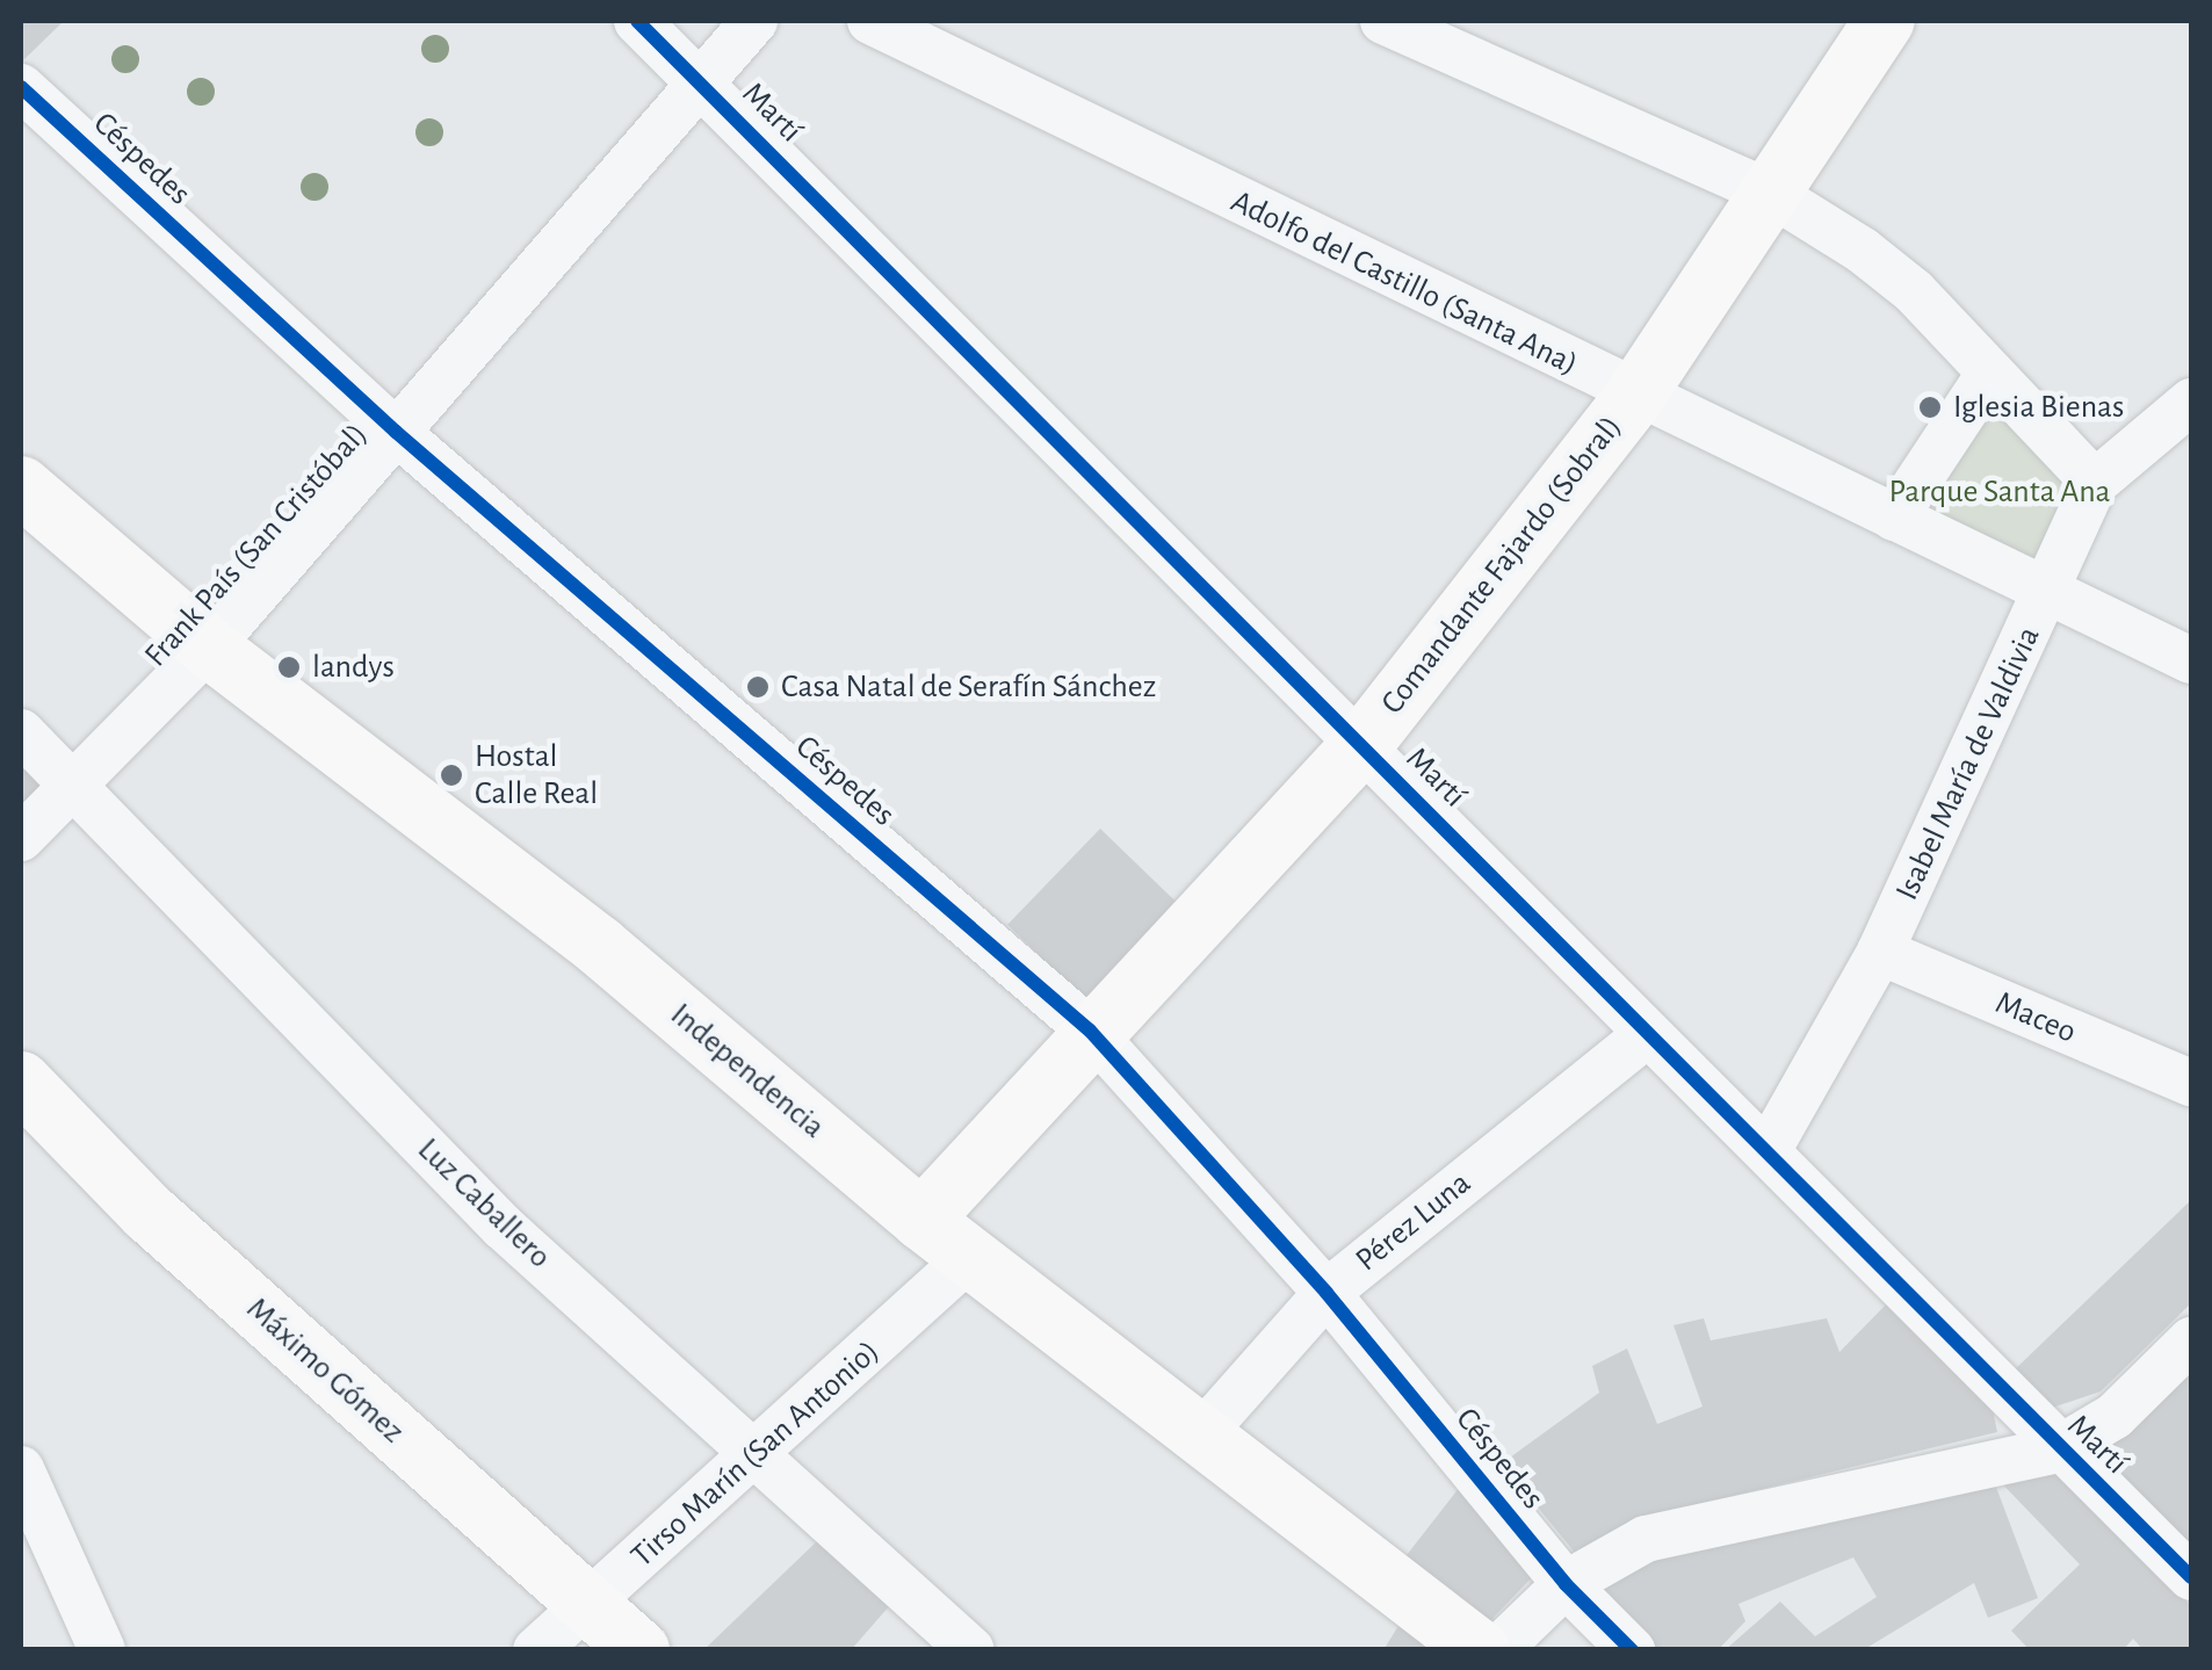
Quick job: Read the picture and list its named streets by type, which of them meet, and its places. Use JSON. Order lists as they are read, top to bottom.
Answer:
{
  "streets": {
    "main road": ["Comandante Fajardo (Sobral)", "Independencia", "Máximo Gómez"],
    "street": [
      "Martí",
      "Céspedes",
      "Adolfo del Castillo (Santa Ana)",
      "Frank País (San Cristóbal)",
      "Isabel María de Valdivia",
      "Maceo",
      "Luz Caballero",
      "Pérez Luna",
      "Tirso Marín (San Antonio)"
    ]
  },
  "crossings": [
    ["Martí", "Frank País (San Cristóbal)"],
    ["Martí", "Comandante Fajardo (Sobral)"],
    ["Martí", "Isabel María de Valdivia"],
    ["Martí", "Pérez Luna"],
    ["Céspedes", "Frank País (San Cristóbal)"],
    ["Céspedes", "Comandante Fajardo (Sobral)"],
    ["Céspedes", "Pérez Luna"],
    ["Adolfo del Castillo (Santa Ana)", "Comandante Fajardo (Sobral)"],
    ["Adolfo del Castillo (Santa Ana)", "Isabel María de Valdivia"],
    ["Frank País (San Cristóbal)", "Independencia"],
    ["Frank País (San Cristóbal)", "Luz Caballero"],
    ["Comandante Fajardo (Sobral)", "Independencia"],
    ["Isabel María de Valdivia", "Maceo"],
    ["Independencia", "Pérez Luna"],
    ["Independencia", "Tirso Marín (San Antonio)"],
    ["Luz Caballero", "Tirso Marín (San Antonio)"],
    ["Máximo Gómez", "Tirso Marín (San Antonio)"]
  ],
  "parks": ["Parque Santa Ana"],
  "places": [
    "Iglesia Bienas",
    "landys",
    "Casa Natal de Serafín Sánchez",
    "Hostal Calle Real"
  ]
}
